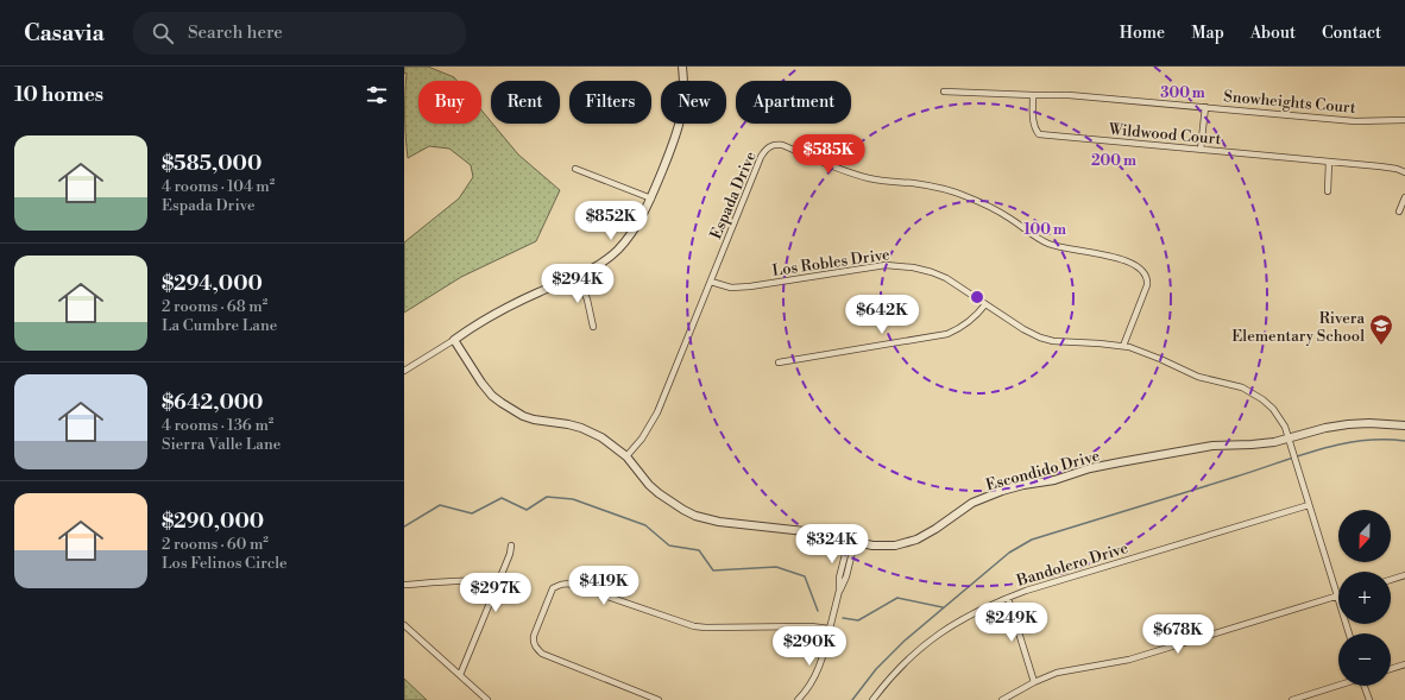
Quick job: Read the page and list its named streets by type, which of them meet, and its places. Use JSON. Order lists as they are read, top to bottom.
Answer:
{
  "streets": {
    "street": [
      "Snowheights Court",
      "Wildwood Court",
      "Espada Drive",
      "Los Robles Drive",
      "Escondido Drive",
      "Bandolero Drive"
    ]
  },
  "crossings": [
    ["Snowheights Court", "Wildwood Court"],
    ["Espada Drive", "Los Robles Drive"],
    ["Espada Drive", "Escondido Drive"],
    ["Los Robles Drive", "Escondido Drive"],
    ["Los Robles Drive", "Bandolero Drive"]
  ],
  "places": {
    "school or university": ["Rivera Elementary School"]
  },
  "north": "bottom",
  "page": {
    "header": "Casavia",
    "search": "Search here",
    "nav": [
      "Home",
      "Map",
      "About",
      "Contact"
    ],
    "heading": "10 homes",
    "chip": [
      "Buy",
      "Rent",
      "Filters",
      "New",
      "Apartment"
    ],
    "list": [
      {
        "name": "$585,000",
        "note": "4 rooms · 104 m² · Espada Drive"
      },
      {
        "name": "$294,000",
        "note": "2 rooms · 68 m² · La Cumbre Lane"
      },
      {
        "name": "$642,000",
        "note": "4 rooms · 136 m² · Sierra Valle Lane"
      },
      {
        "name": "$290,000",
        "note": "2 rooms · 60 m² · Los Felinos Circle"
      }
    ],
    "price": [
      "$585K",
      "$852K",
      "$294K",
      "$642K",
      "$324K",
      "$419K",
      "$297K",
      "$249K",
      "$678K",
      "$290K"
    ],
    "map_buttons": ["+", "−"]
  },
  "rings": ["300 m", "200 m", "100 m"]
}
